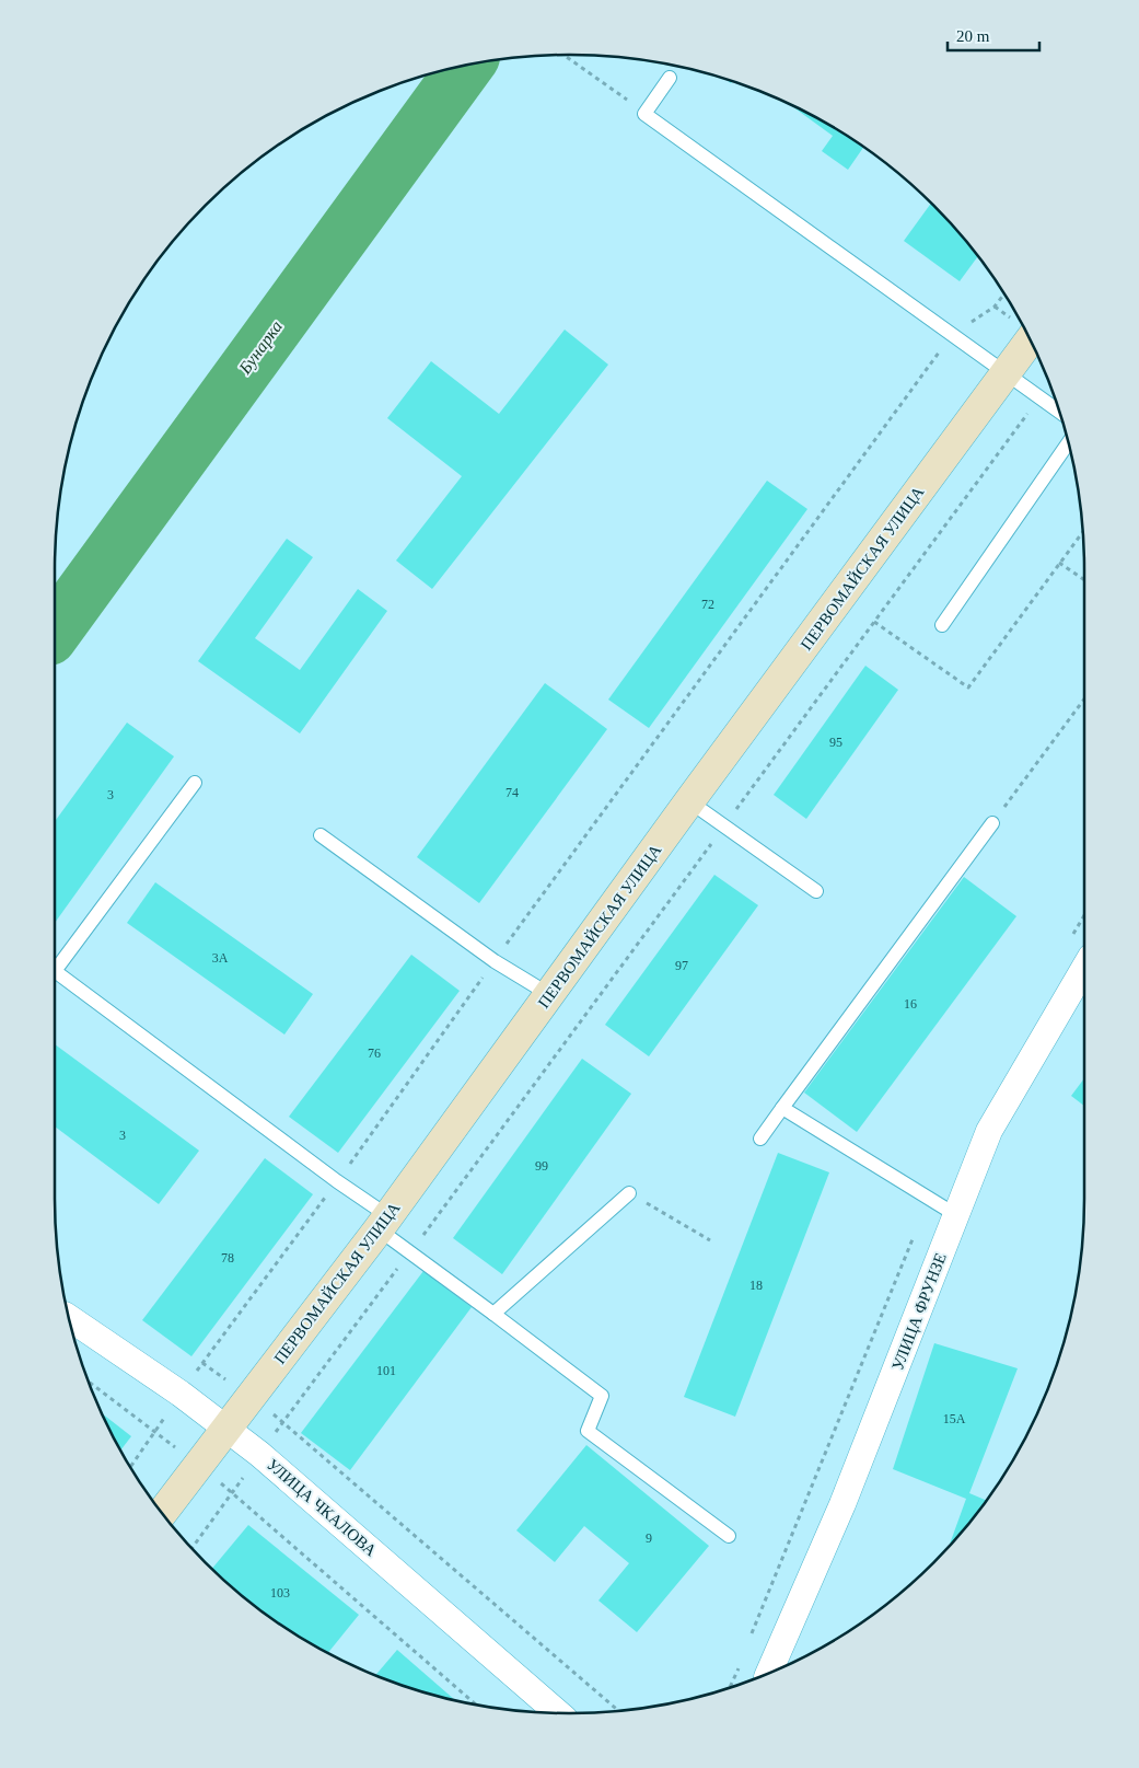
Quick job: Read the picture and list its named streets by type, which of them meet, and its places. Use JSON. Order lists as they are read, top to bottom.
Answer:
{
  "streets": {
    "main road": ["ПЕРВОМАЙСКАЯ УЛИЦА"],
    "street": ["УЛИЦА ФРУНЗЕ", "УЛИЦА ЧКАЛОВА"]
  },
  "crossings": [
    ["ПЕРВОМАЙСКАЯ УЛИЦА", "УЛИЦА ЧКАЛОВА"]
  ],
  "water": ["Бунарка"],
  "house_numbers": [
    "72",
    "95",
    "74",
    "3",
    "3А",
    "97",
    "16",
    "76",
    "3",
    "99",
    "78",
    "18",
    "101",
    "15А",
    "9",
    "103"
  ],
  "scale_bar": "20 m"
}
